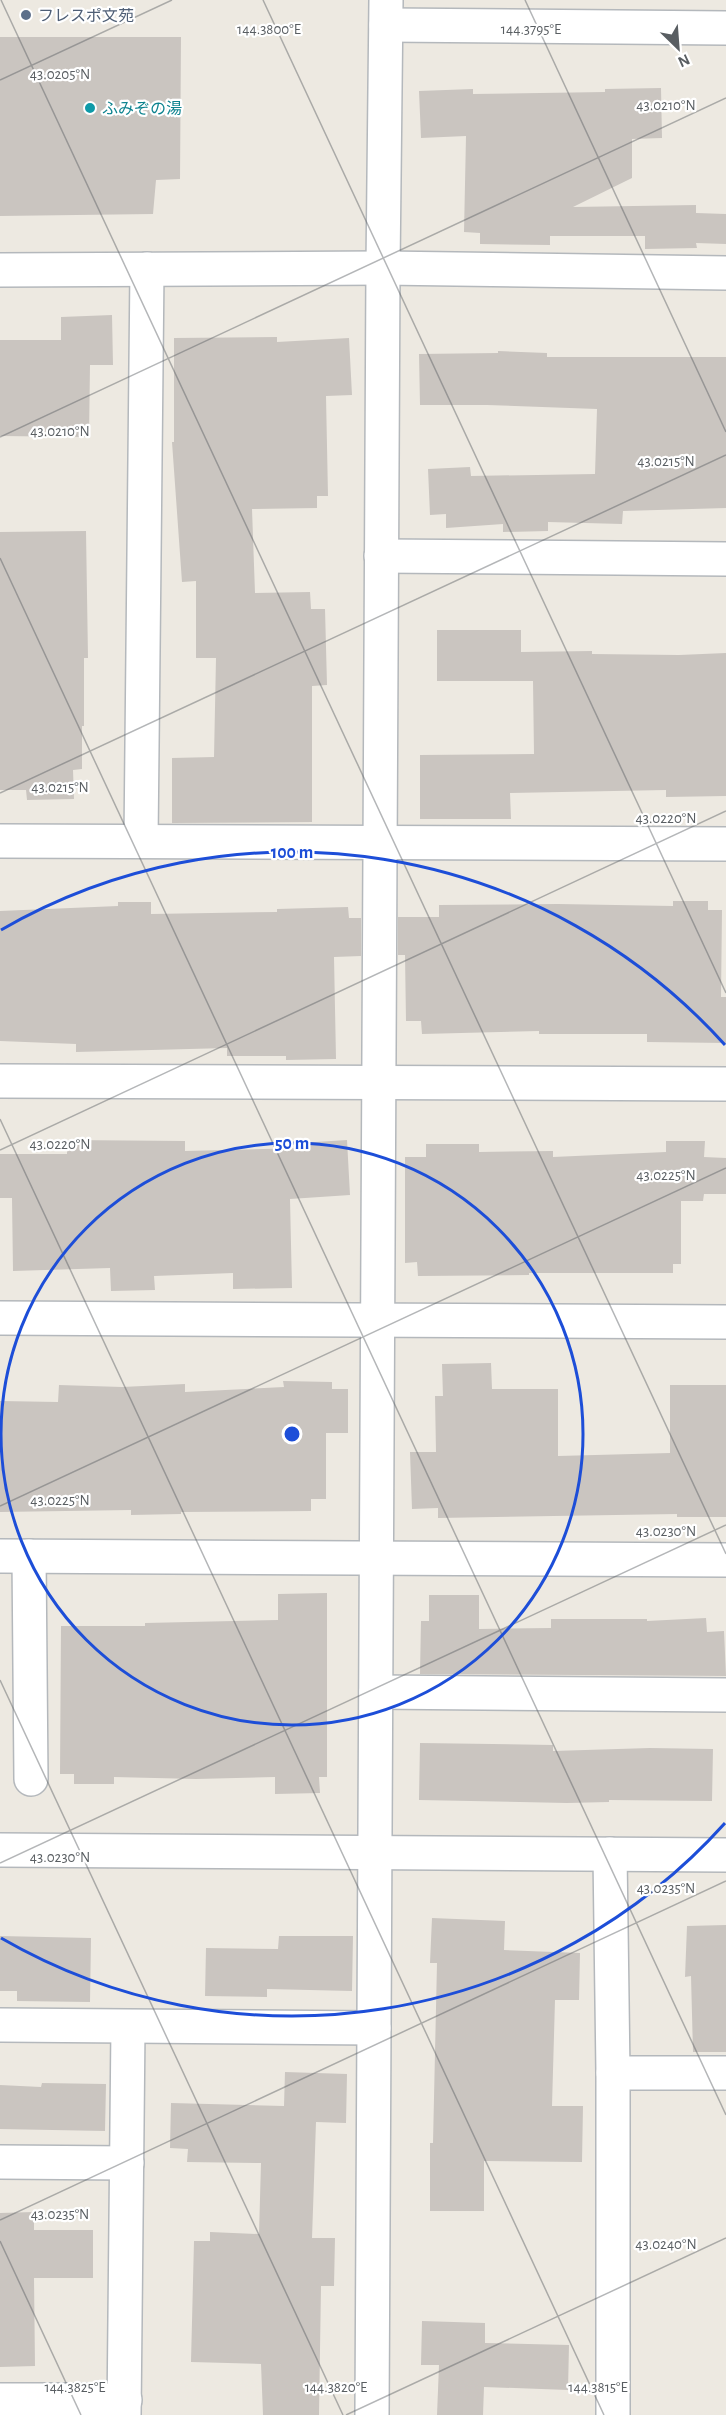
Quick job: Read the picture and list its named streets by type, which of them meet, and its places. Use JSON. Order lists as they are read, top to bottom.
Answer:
{
  "places": ["フレスポ文苑", "ふみぞの湯"],
  "north": "bottom right",
  "coordinates": [
    "144.3800°E",
    "144.3795°E",
    "43.0205°N",
    "43.0210°N",
    "43.0215°N",
    "43.0220°N",
    "43.0225°N",
    "43.0230°N",
    "43.0235°N",
    "43.0240°N",
    "144.3825°E",
    "144.3820°E",
    "144.3815°E"
  ],
  "rings": ["100 m", "50 m"]
}
